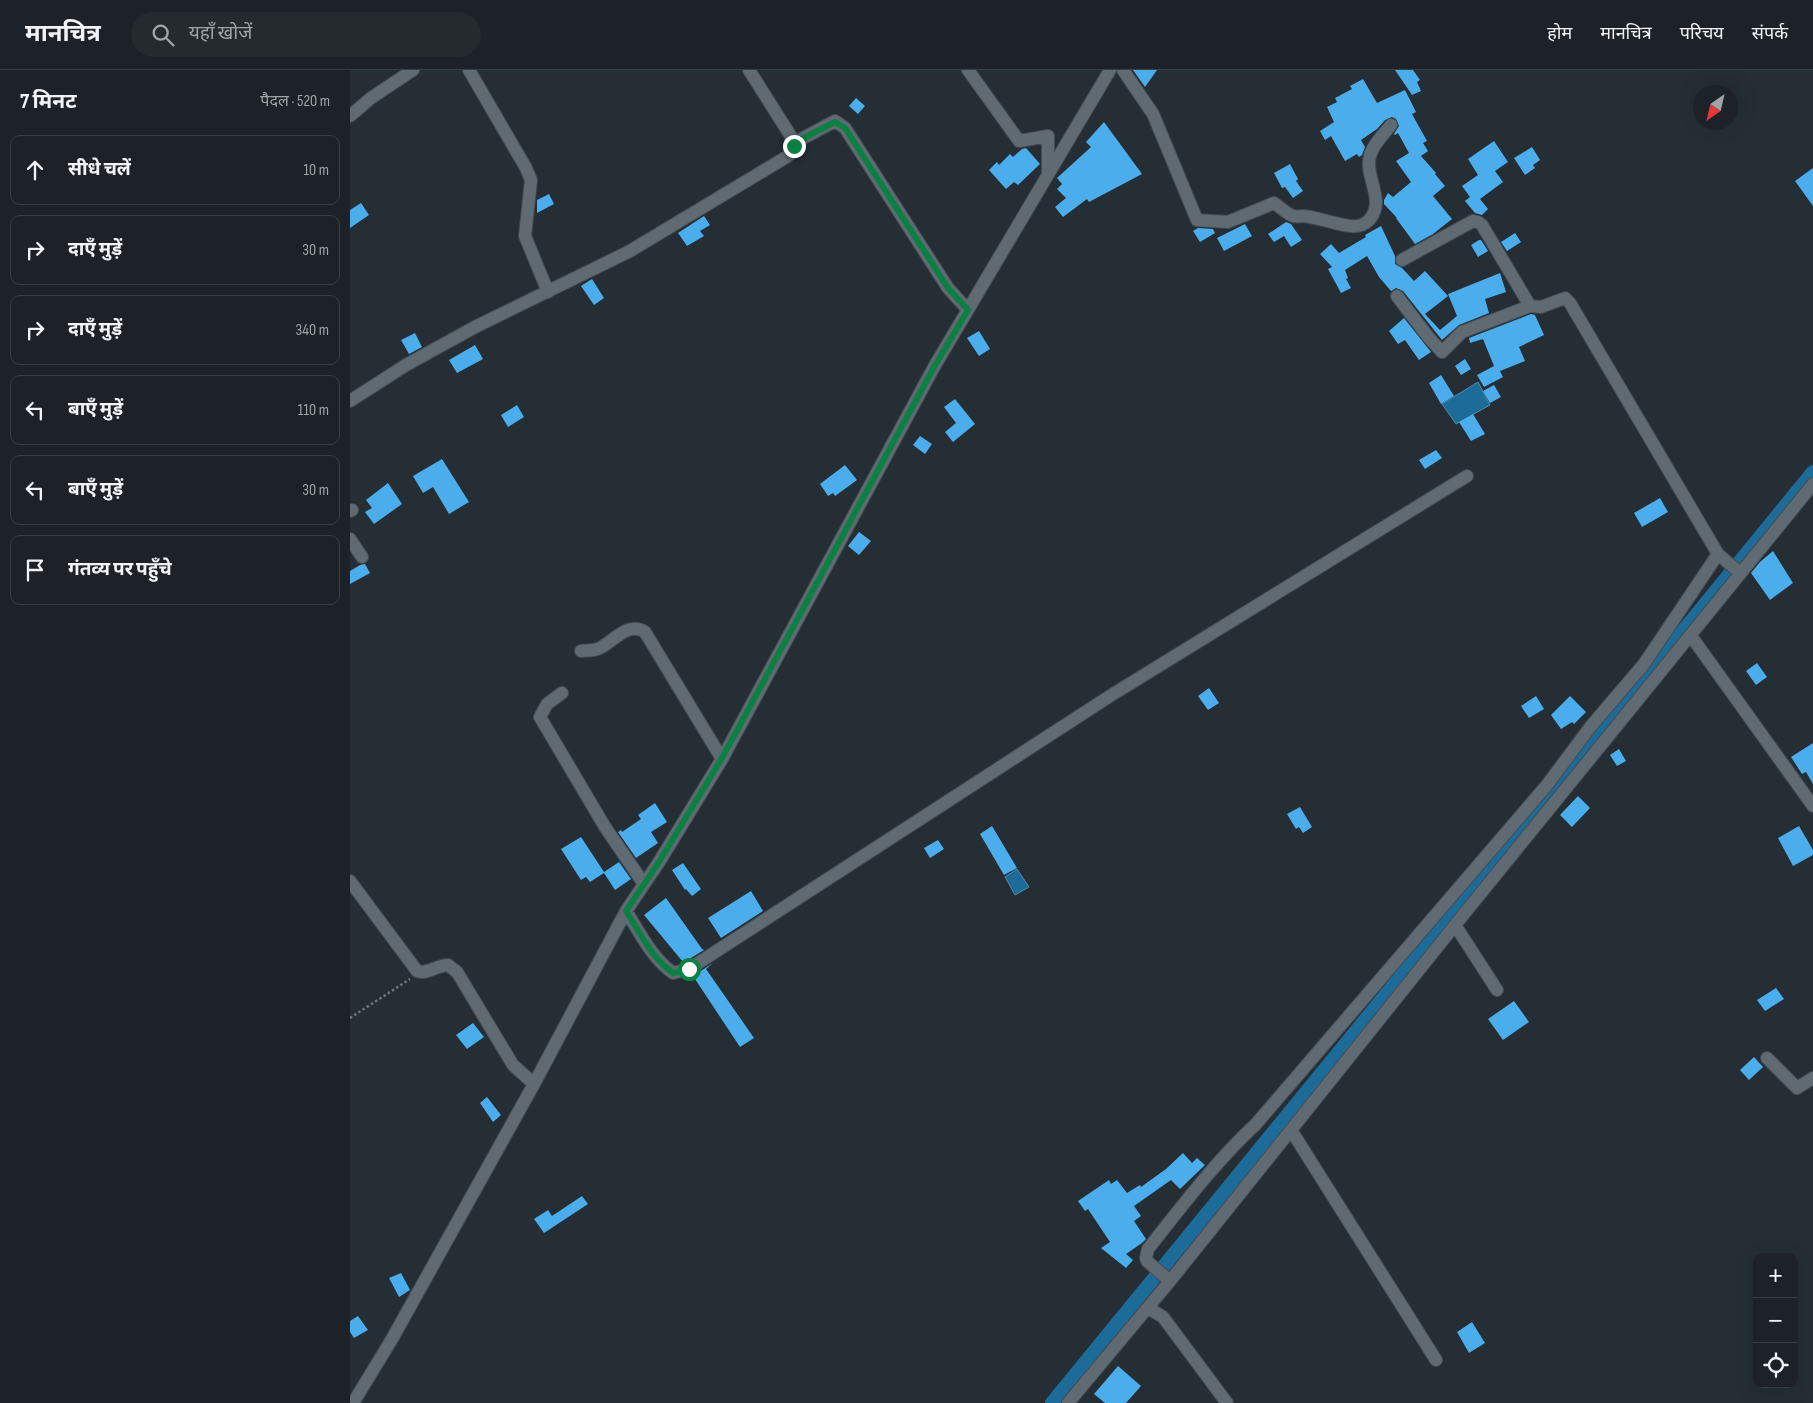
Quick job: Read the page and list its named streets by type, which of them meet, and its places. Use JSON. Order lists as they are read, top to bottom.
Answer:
{
  "north": "bottom left",
  "page": {
    "header": "मानचित्र",
    "search": "यहाँ खोजें",
    "nav": [
      "होम",
      "मानचित्र",
      "परिचय",
      "संपर्क"
    ],
    "heading": ["7 मिनट", "पैदल · 520 m"],
    "list": [
      ["सीधे चलें", "10 m"],
      ["दाएँ मुड़ें", "30 m"],
      ["दाएँ मुड़ें", "340 m"],
      ["बाएँ मुड़ें", "110 m"],
      ["बाएँ मुड़ें", "30 m"],
      "गंतव्य पर पहुँचे"
    ],
    "map_buttons": ["+", "−"]
  }
}
